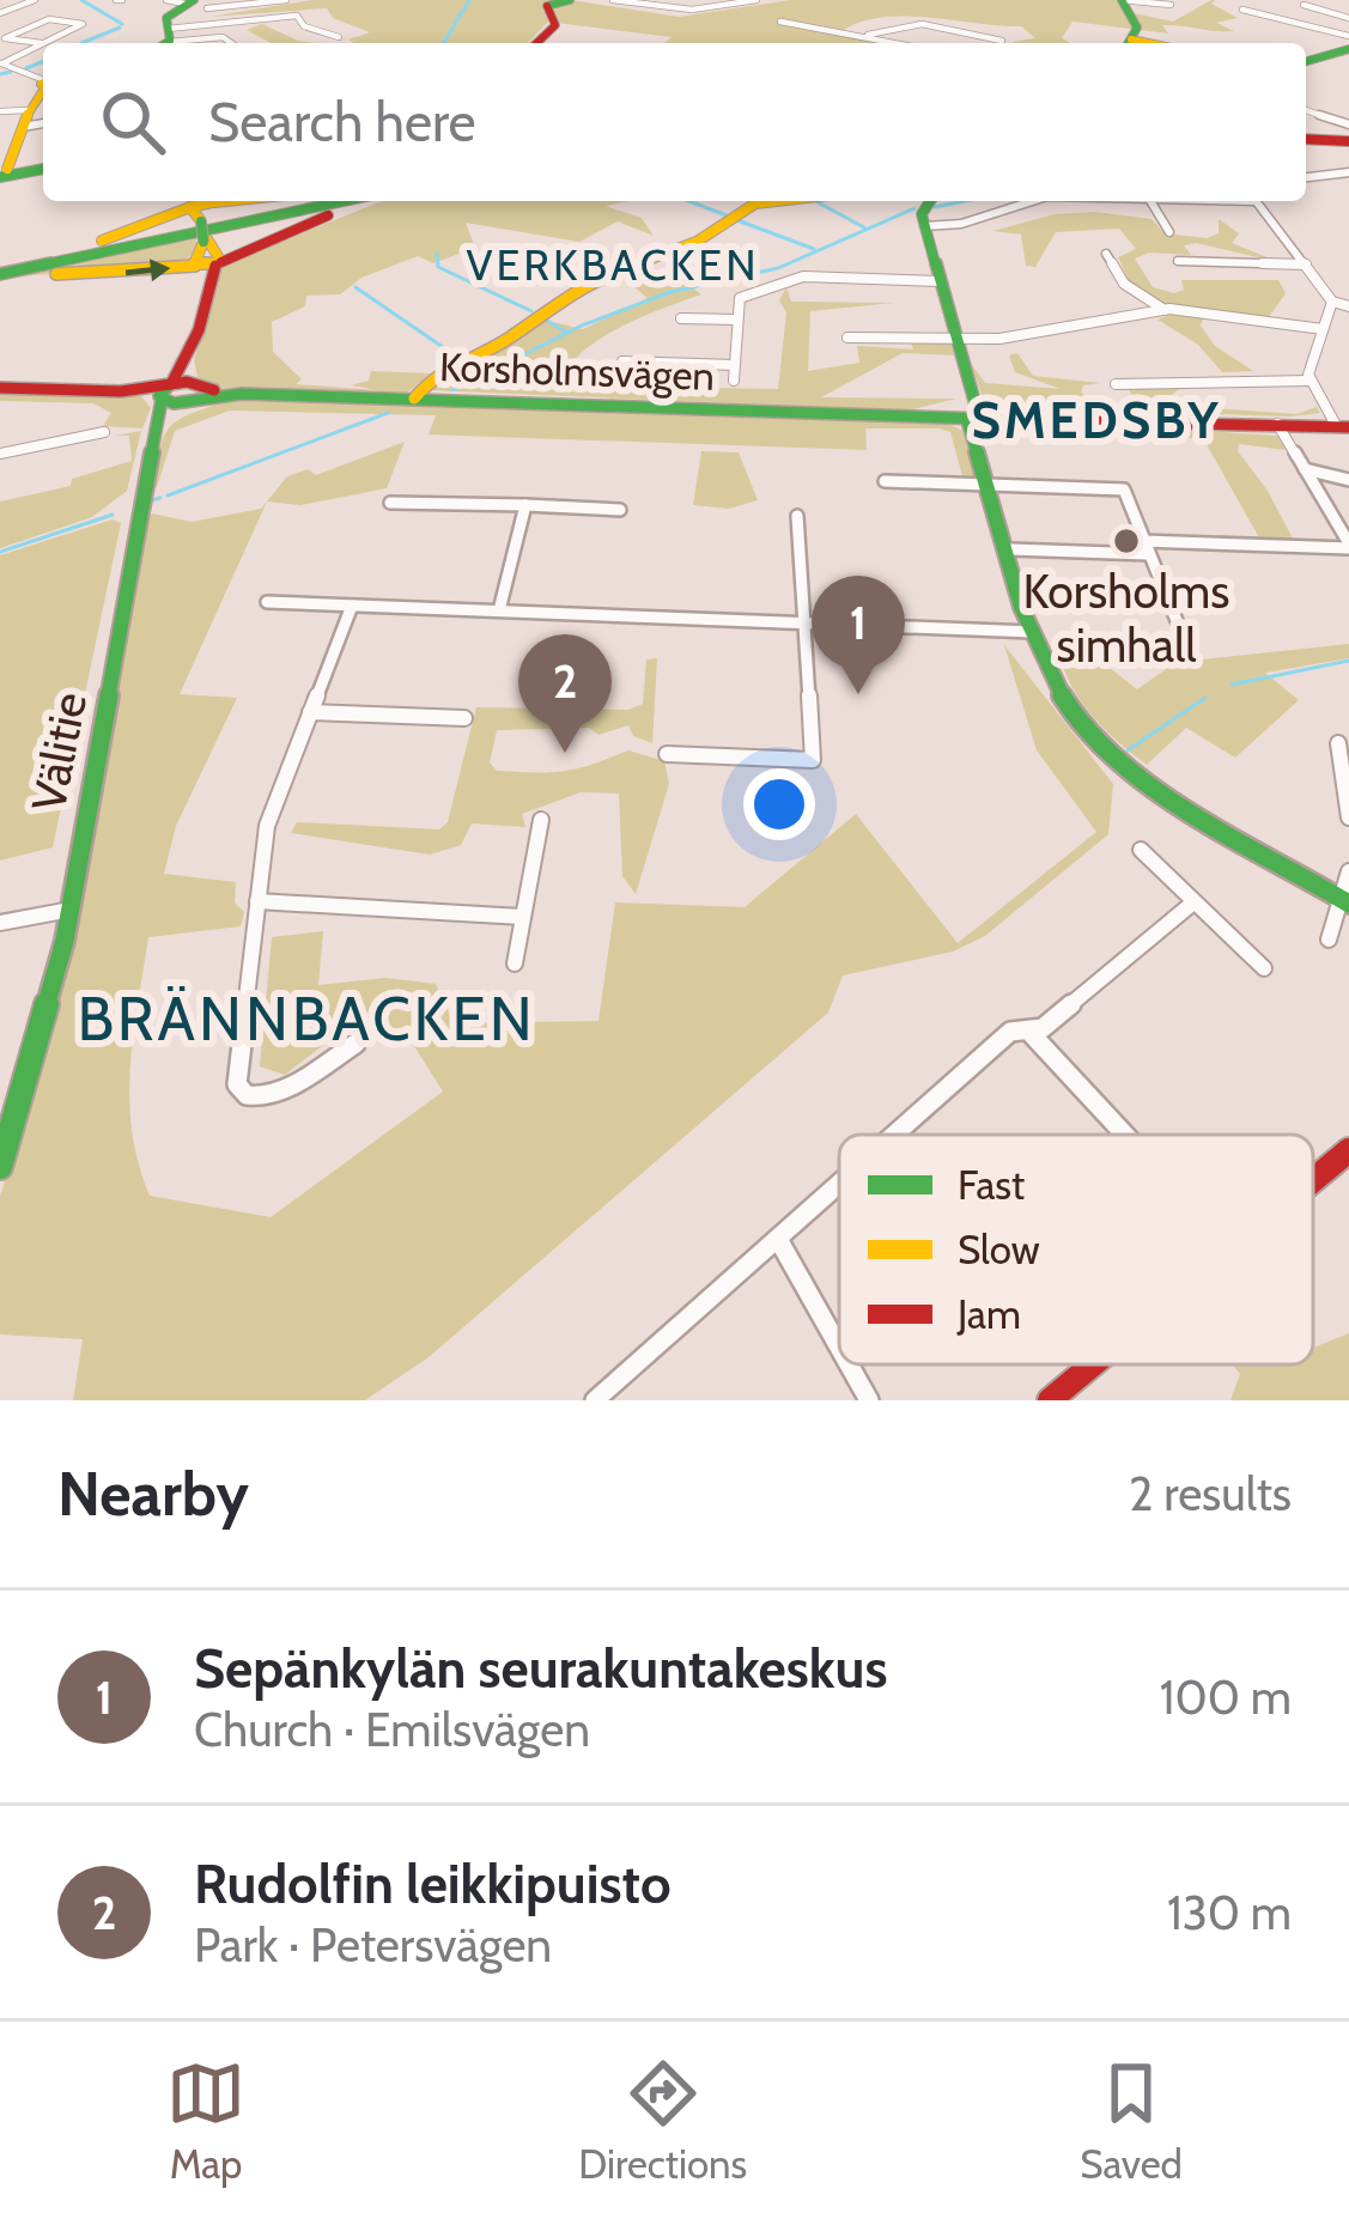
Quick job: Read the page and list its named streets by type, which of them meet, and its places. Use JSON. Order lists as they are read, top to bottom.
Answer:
{
  "streets": {
    "main road": ["Korsholmsvägen", "Välitie"]
  },
  "crossings": [
    ["Korsholmsvägen", "Välitie"]
  ],
  "districts": ["VERKBACKEN", "SMEDSBY", "BRÄNNBACKEN"],
  "places": ["Korsholms simhall"],
  "legend": ["Fast", "Slow", "Jam"],
  "page": {
    "search": "Search here",
    "pins": ["1", "2"],
    "heading": ["Nearby", "2 results"],
    "list": [
      {
        "mark": "1",
        "name": "Sepänkylän seurakuntakeskus",
        "note": "Church · Emilsvägen",
        "value": "100 m"
      },
      {
        "mark": "2",
        "name": "Rudolfin leikkipuisto",
        "note": "Park · Petersvägen",
        "value": "130 m"
      }
    ],
    "nav": ["Map", "Directions", "Saved"]
  }
}
